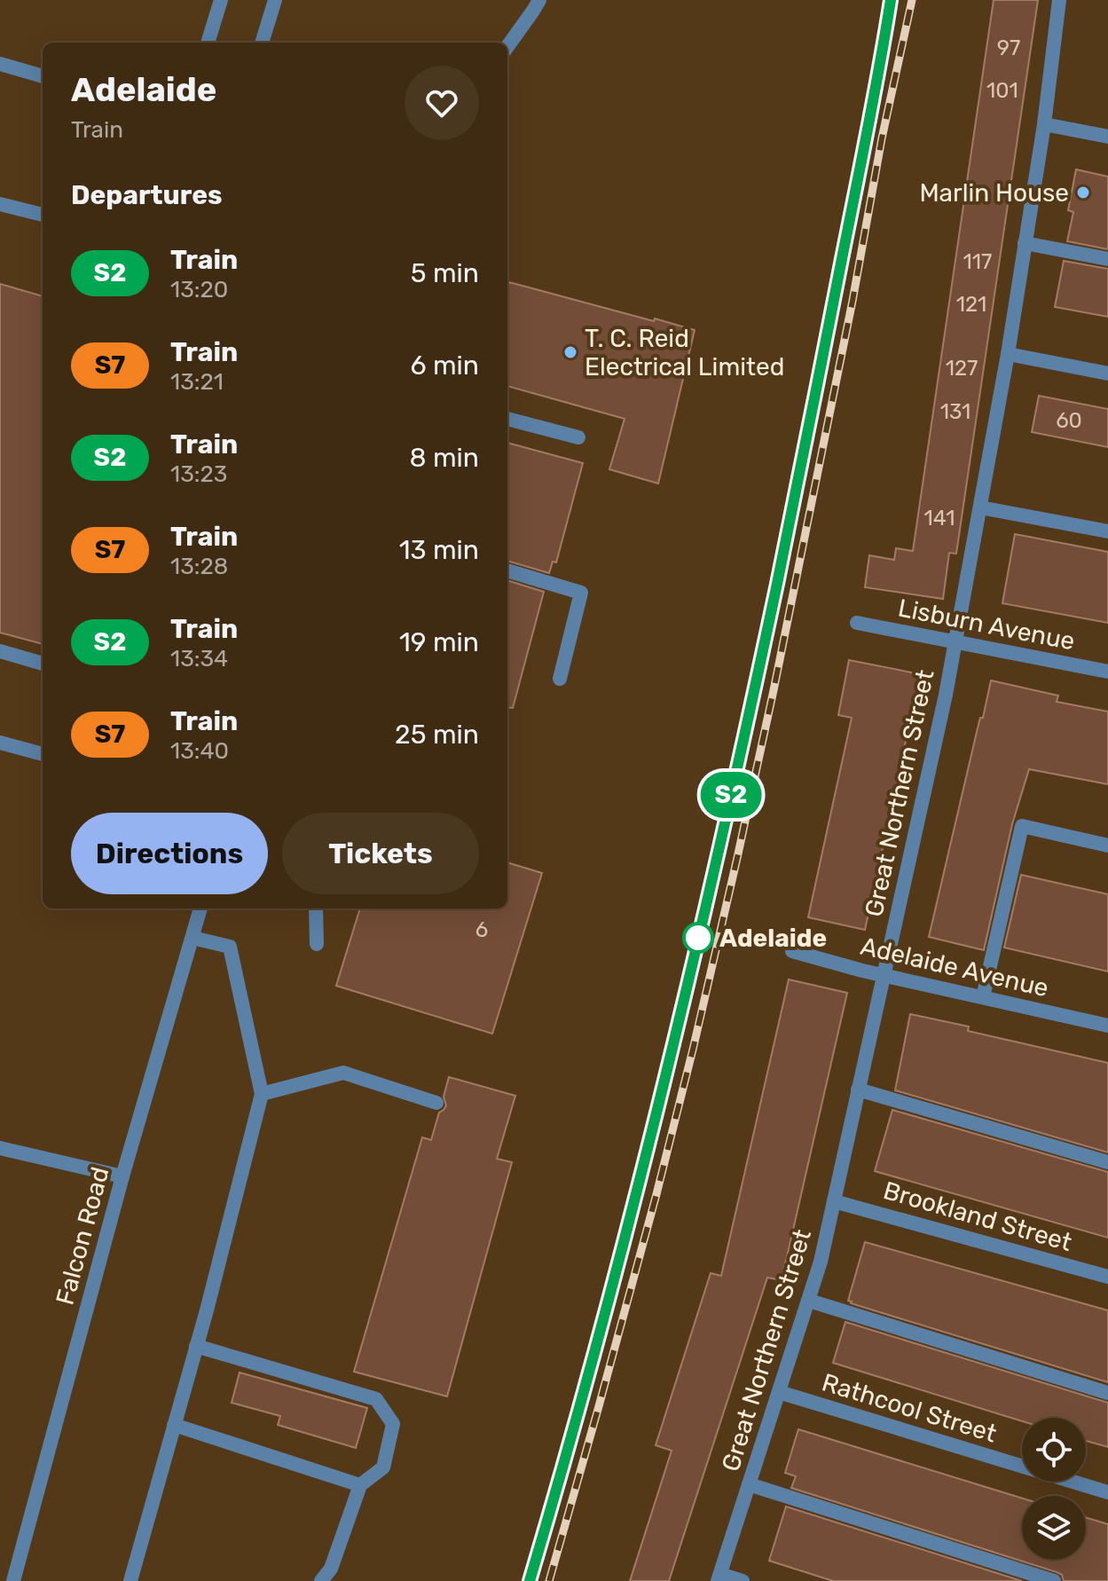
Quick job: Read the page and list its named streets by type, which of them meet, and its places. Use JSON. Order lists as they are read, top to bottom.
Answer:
{
  "streets": {
    "street": [
      "Lisburn Avenue",
      "Great Northern Street",
      "Adelaide Avenue",
      "Brookland Street",
      "Falcon Road",
      "Rathcool Street"
    ]
  },
  "crossings": [
    ["Lisburn Avenue", "Great Northern Street"],
    ["Great Northern Street", "Adelaide Avenue"],
    ["Great Northern Street", "Brookland Street"],
    ["Great Northern Street", "Rathcool Street"]
  ],
  "places": ["Marlin House", "T. C. Reid Electrical Limited", "Adelaide"],
  "house_numbers": [
    "97",
    "101",
    "117",
    "121",
    "127",
    "131",
    "60",
    "141",
    "6"
  ],
  "page": {
    "on_map": "S2",
    "heading": [
      ["Adelaide", "Train"],
      "Departures"
    ],
    "list": [
      {
        "mark": "S2",
        "name": "Train",
        "note": "13:20",
        "value": "5 min"
      },
      {
        "mark": "S7",
        "name": "Train",
        "note": "13:21",
        "value": "6 min"
      },
      {
        "mark": "S2",
        "name": "Train",
        "note": "13:23",
        "value": "8 min"
      },
      {
        "mark": "S7",
        "name": "Train",
        "note": "13:28",
        "value": "13 min"
      },
      {
        "mark": "S2",
        "name": "Train",
        "note": "13:34",
        "value": "19 min"
      },
      {
        "mark": "S7",
        "name": "Train",
        "note": "13:40",
        "value": "25 min"
      }
    ],
    "buttons": ["Directions", "Tickets"]
  }
}
